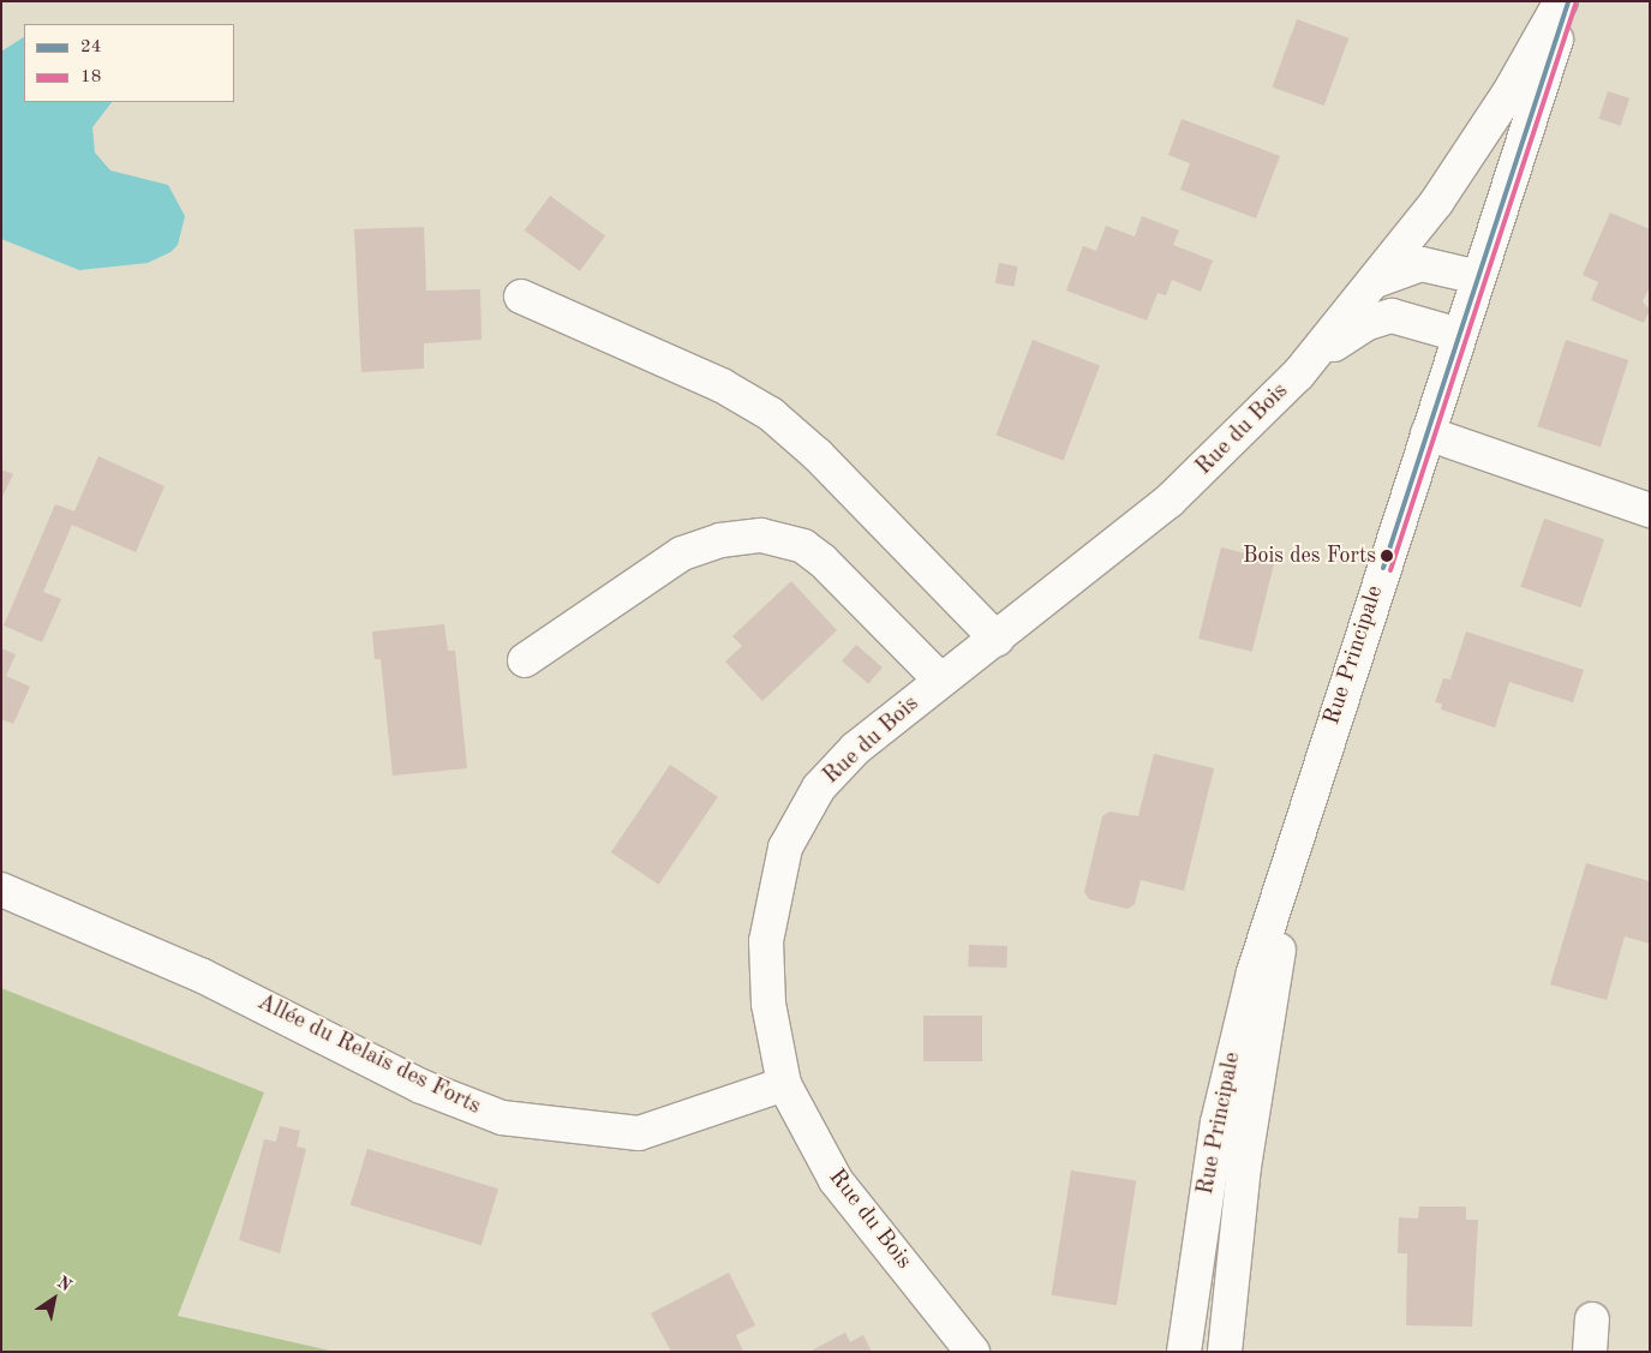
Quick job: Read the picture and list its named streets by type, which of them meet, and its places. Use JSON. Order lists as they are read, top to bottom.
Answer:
{
  "streets": {
    "street": ["Rue du Bois", "Rue Principale", "Allée du Relais des Forts"]
  },
  "crossings": [
    ["Rue du Bois", "Rue Principale"],
    ["Rue du Bois", "Allée du Relais des Forts"]
  ],
  "places": ["Bois des Forts"],
  "lines": ["transit line 24", "transit line 18"],
  "legend": ["24", "18"],
  "north": "top right"
}
